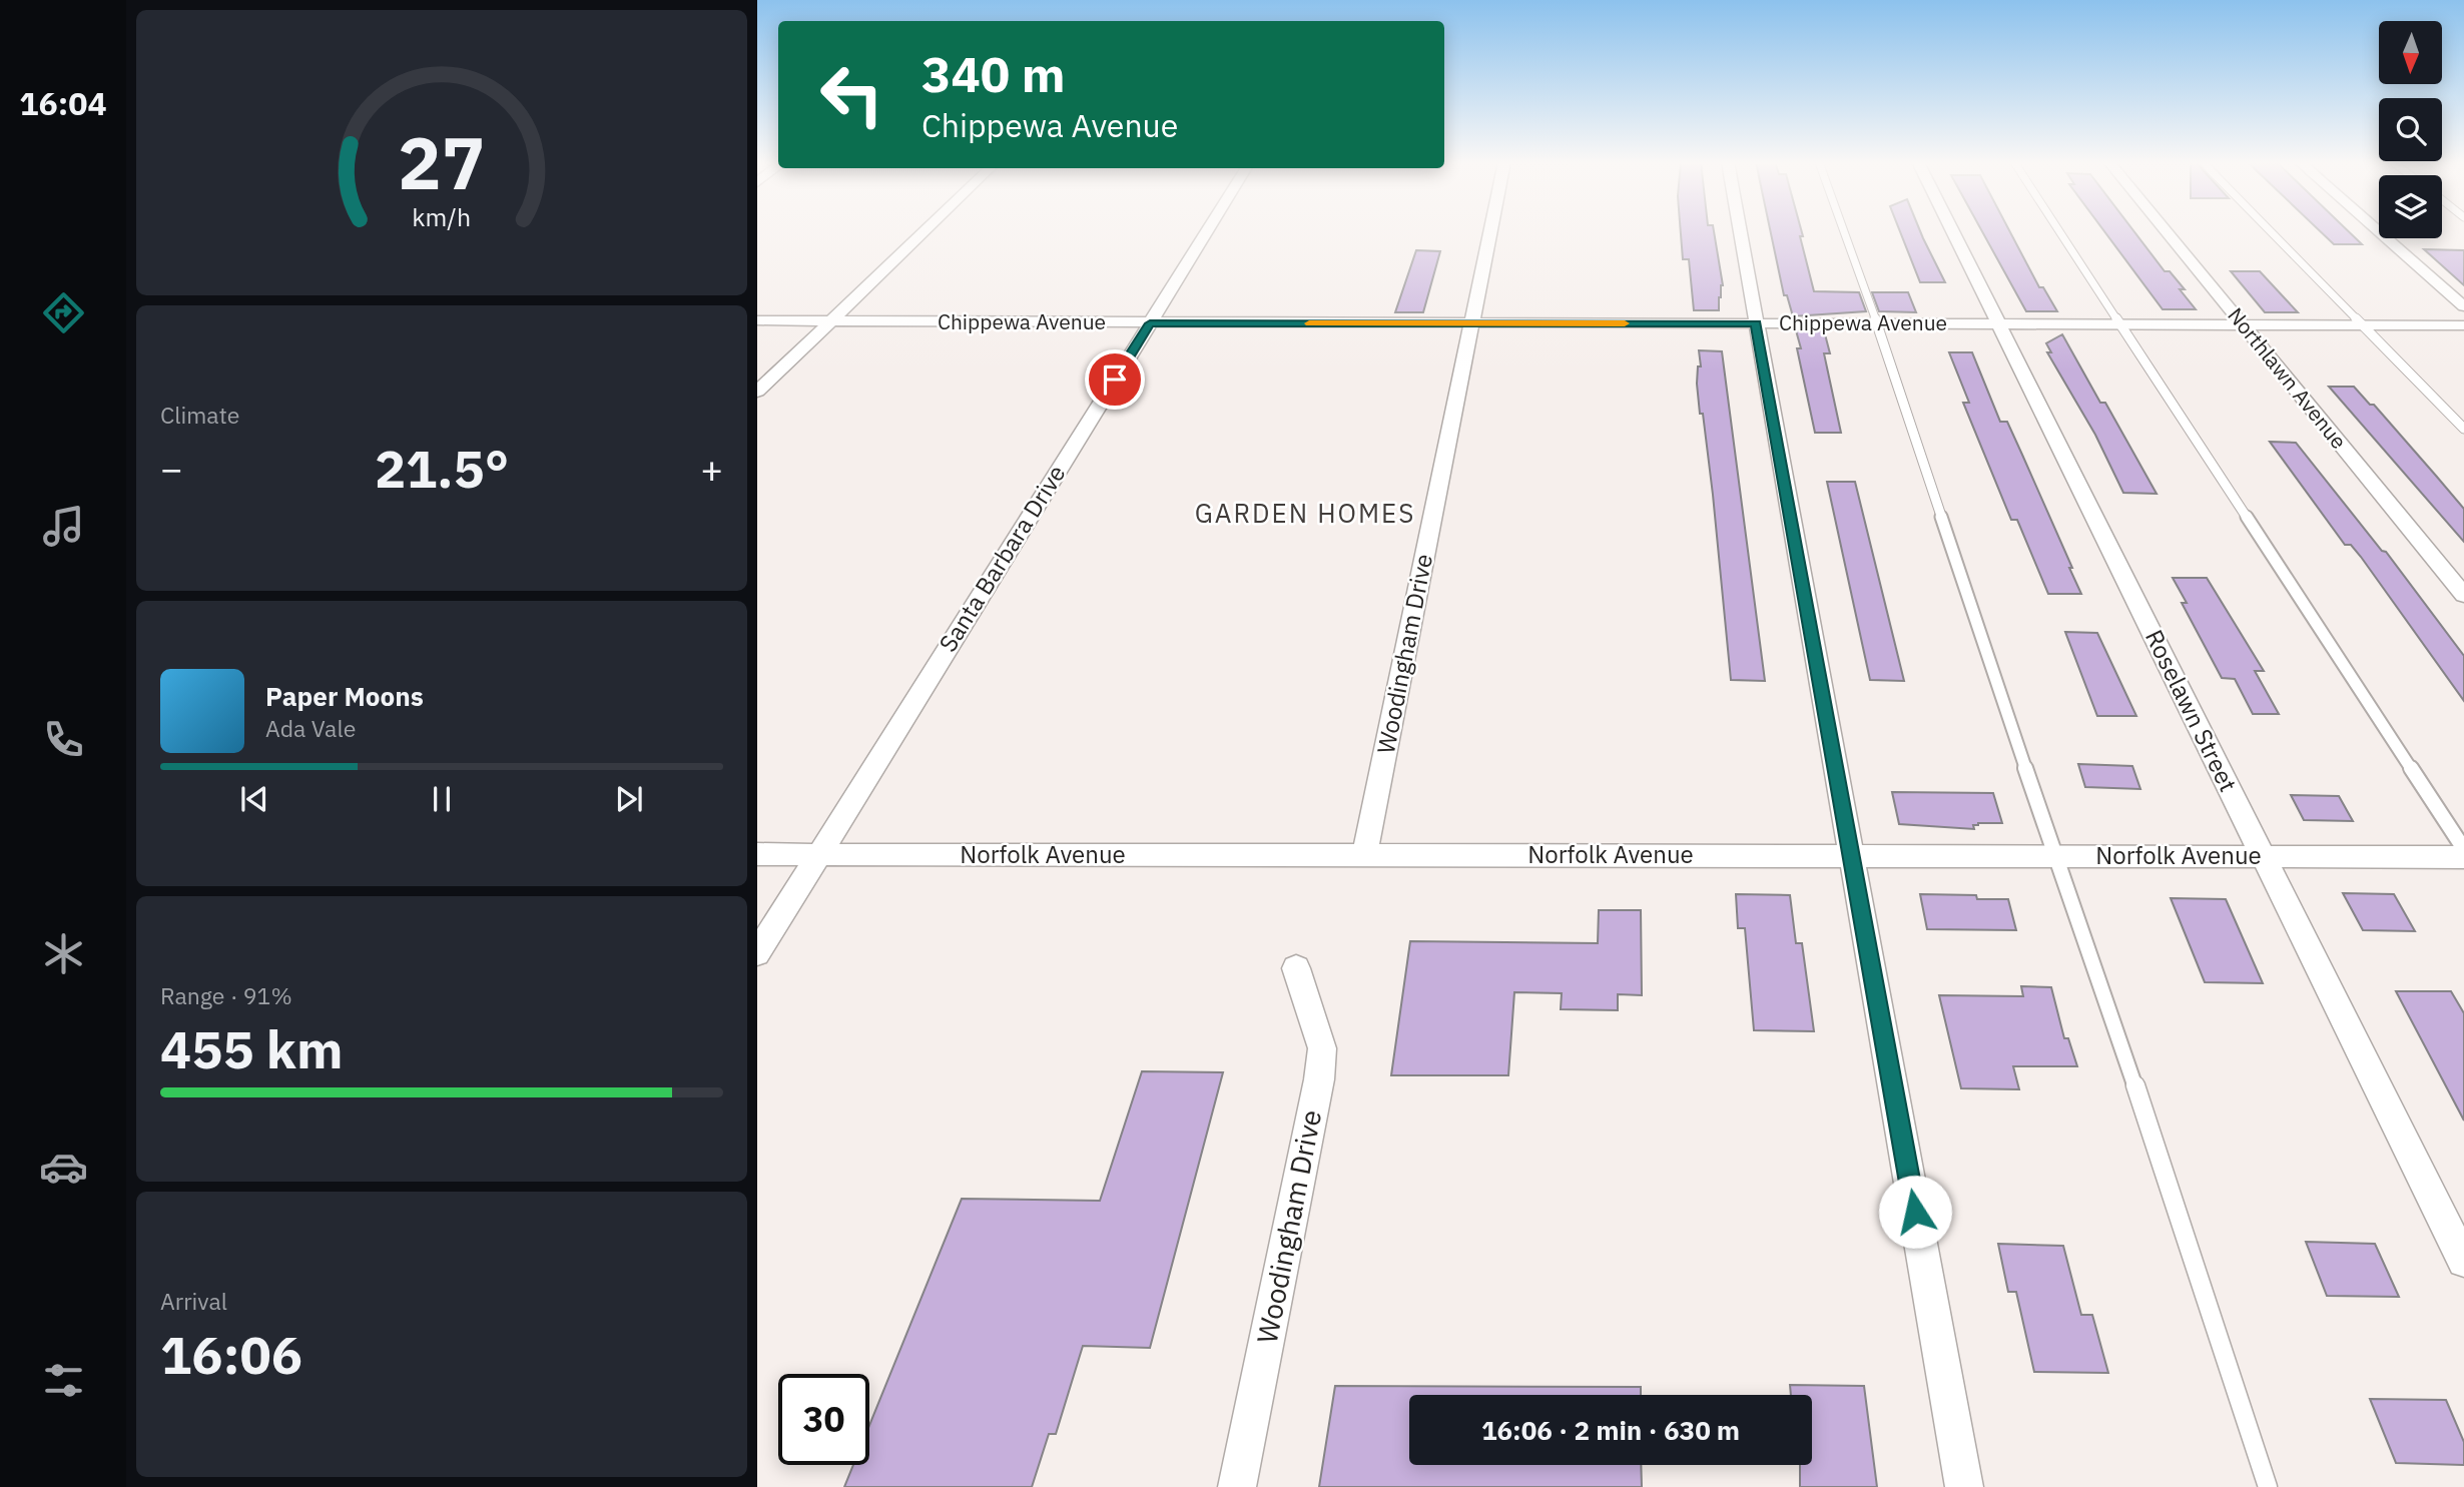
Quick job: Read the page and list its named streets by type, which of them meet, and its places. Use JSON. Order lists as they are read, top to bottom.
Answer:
{
  "streets": {
    "street": [
      "Chippewa Avenue",
      "Northlawn Avenue",
      "Santa Barbara Drive",
      "Woodingham Drive",
      "Roselawn Street",
      "Norfolk Avenue"
    ]
  },
  "crossings": [
    ["Chippewa Avenue", "Northlawn Avenue"],
    ["Chippewa Avenue", "Santa Barbara Drive"],
    ["Chippewa Avenue", "Woodingham Drive"],
    ["Chippewa Avenue", "Roselawn Street"],
    ["Santa Barbara Drive", "Norfolk Avenue"],
    ["Woodingham Drive", "Norfolk Avenue"],
    ["Roselawn Street", "Norfolk Avenue"]
  ],
  "districts": ["GARDEN HOMES"],
  "north": "bottom",
  "page": {
    "tabs": "16:04",
    "turn": ["340 m", "Chippewa Avenue"],
    "tile": [
      "Climate",
      ["Range · 91%", "455 km"],
      ["Arrival", "16:06"]
    ],
    "heat": ["−", "21.5°", "+"],
    "song": ["Paper Moons", "Ada Vale"],
    "limit": "30",
    "trip": "16:06 · 2 min · 630 m",
    "gauge": ["27", "km/h"]
  }
}
